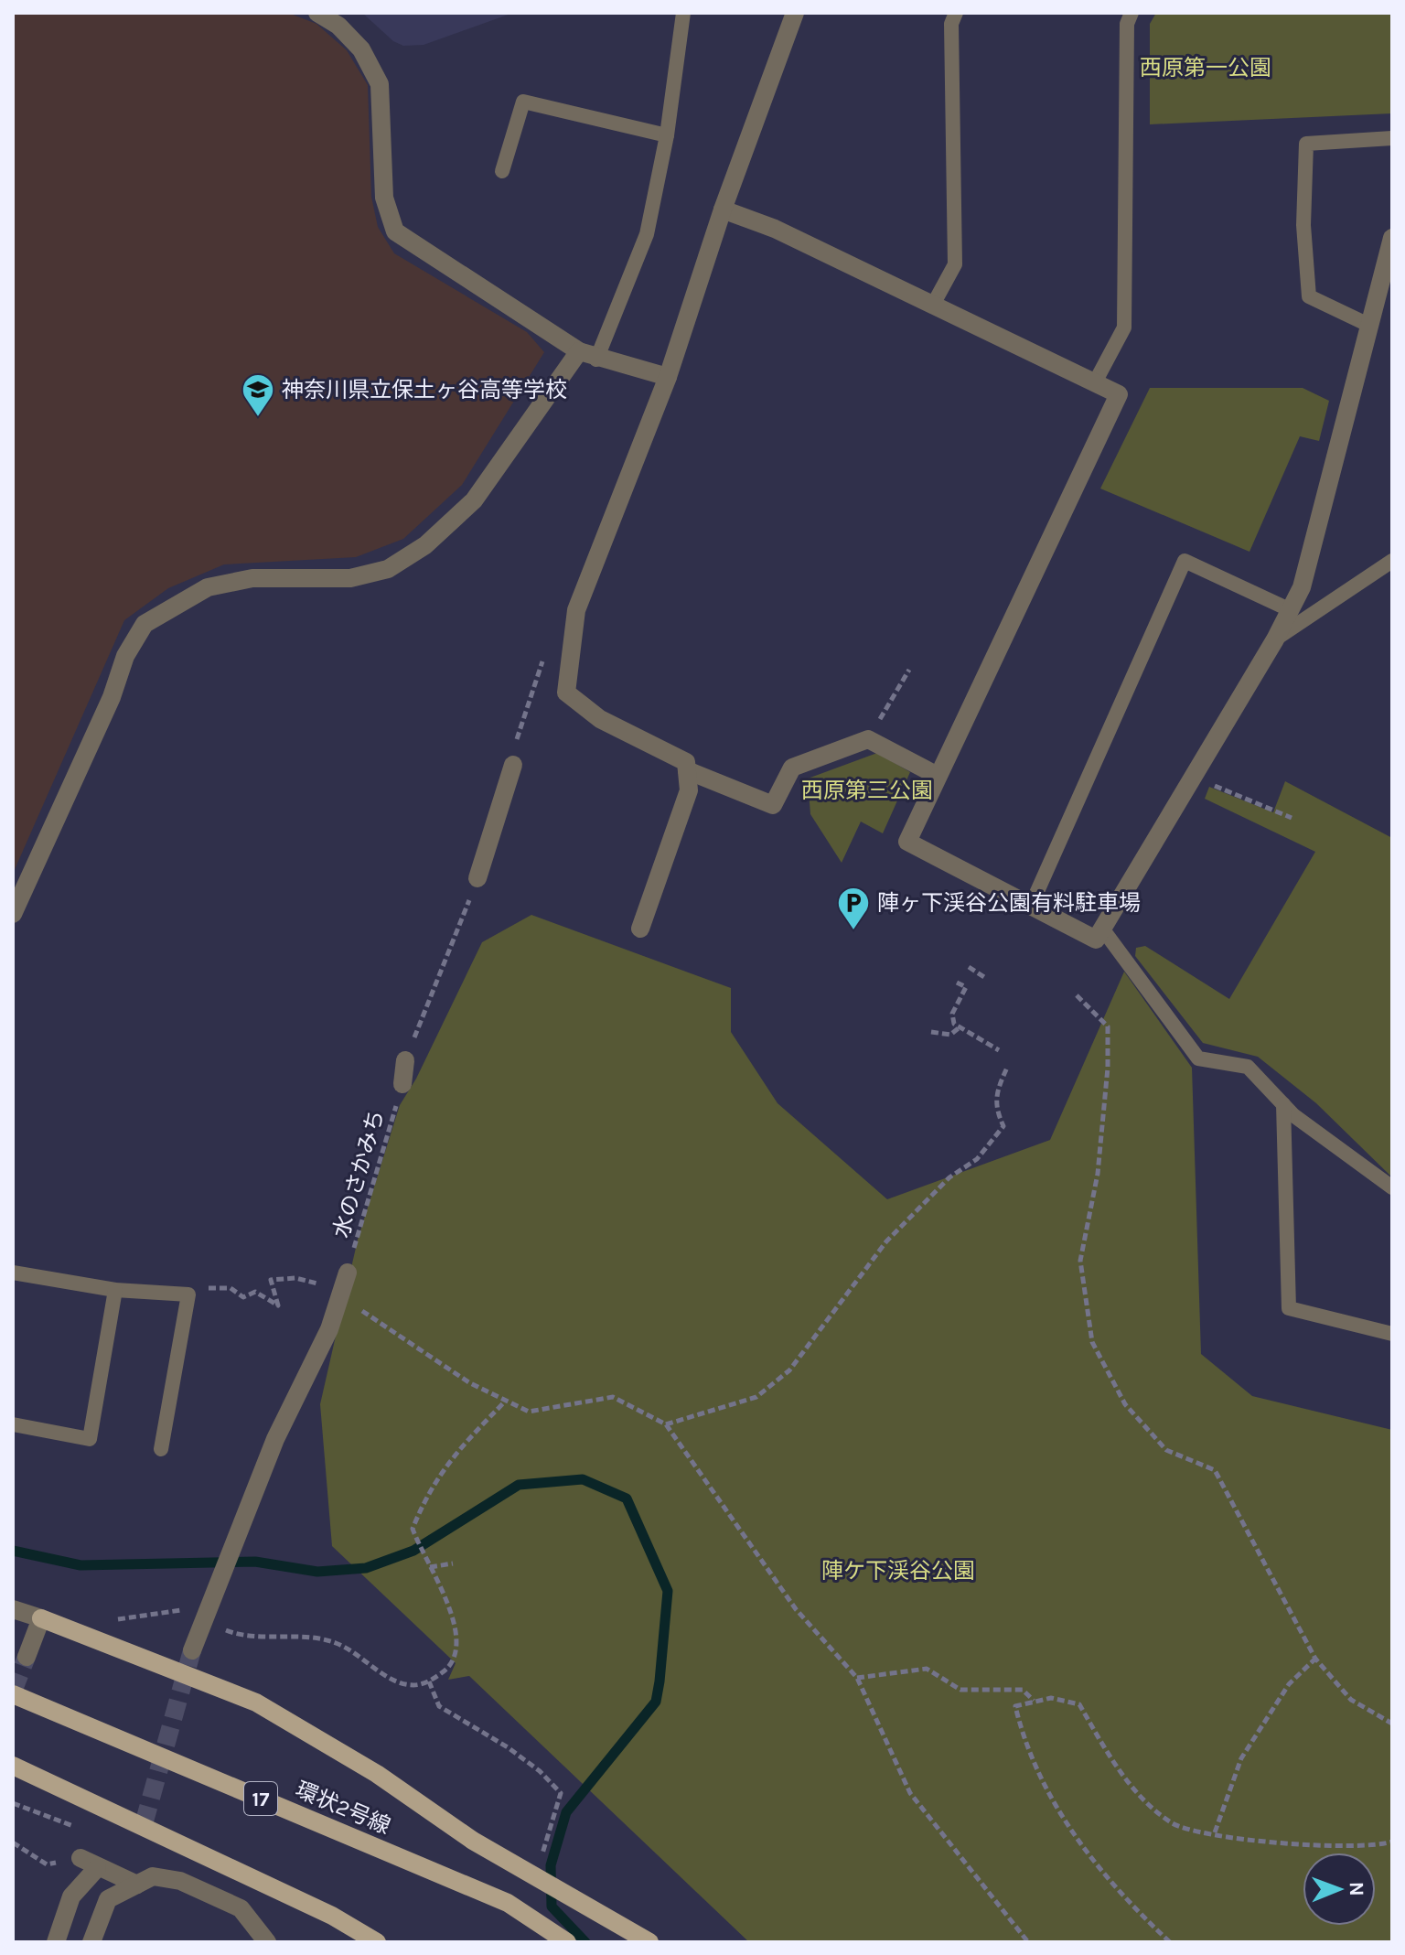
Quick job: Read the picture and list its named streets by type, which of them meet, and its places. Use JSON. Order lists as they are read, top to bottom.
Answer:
{
  "streets": {
    "main road": ["17", "環状2号線"],
    "path": ["水のさかみち"]
  },
  "parks": ["西原第一公園", "西原第三公園", "陣ケ下渓谷公園"],
  "places": {
    "school or university": ["神奈川県立保土ヶ谷高等学校"],
    "parking": ["陣ヶ下渓谷公園有料駐車場"]
  },
  "north": "right"
}
